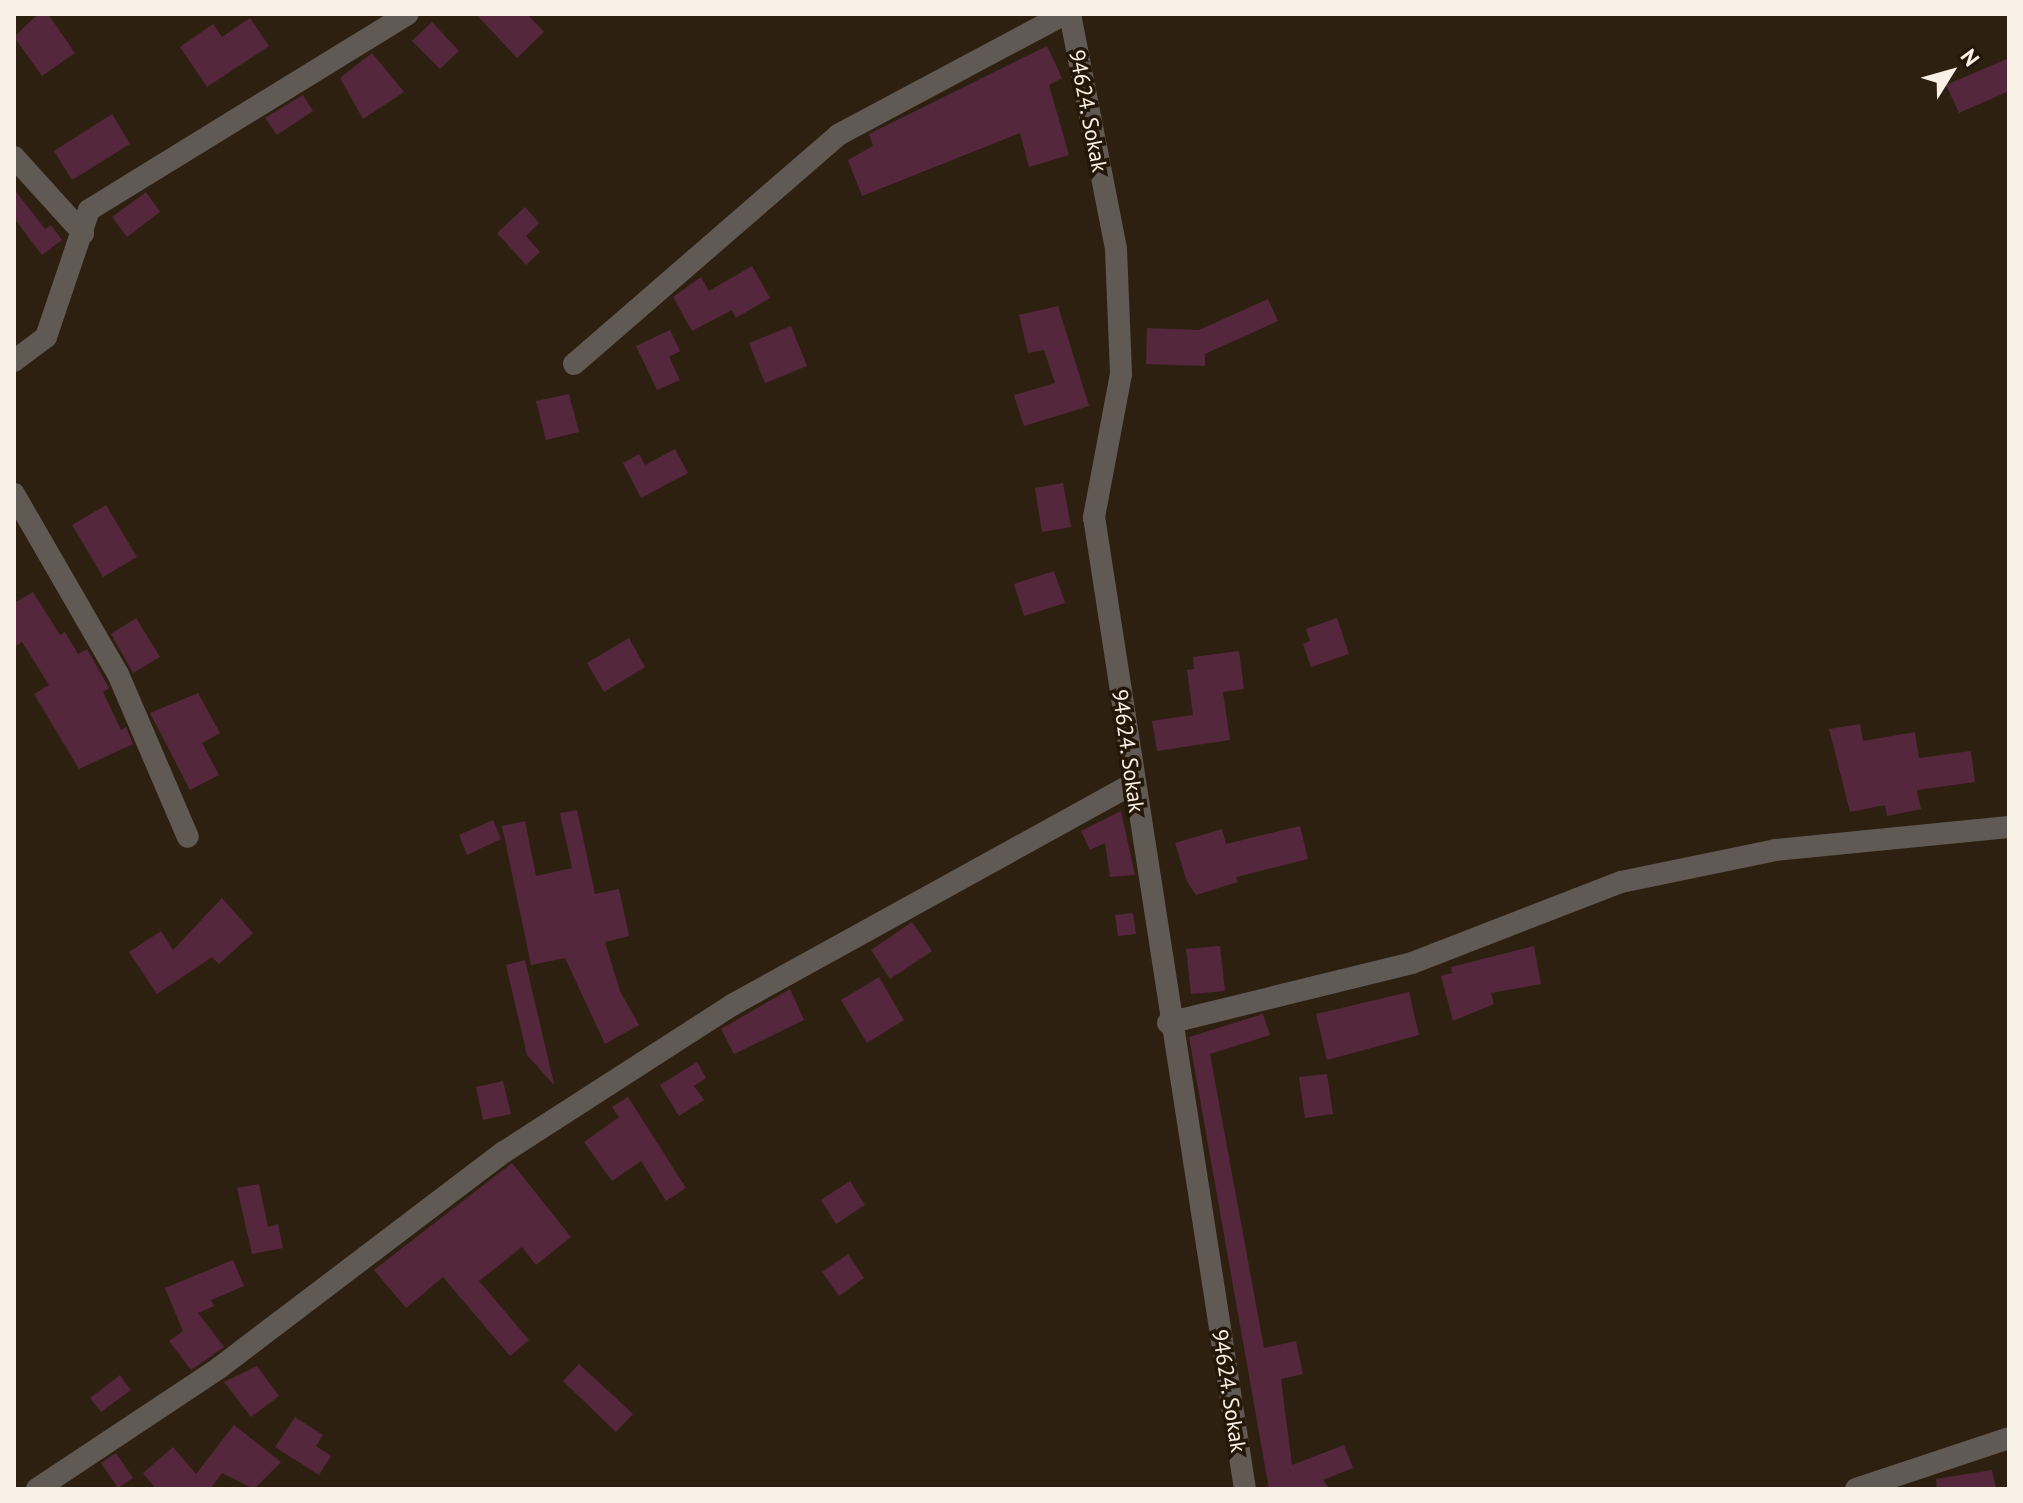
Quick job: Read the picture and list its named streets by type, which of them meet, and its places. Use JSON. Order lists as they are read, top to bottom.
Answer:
{
  "streets": {
    "street": ["94624. Sokak"]
  },
  "north": "top right"
}
